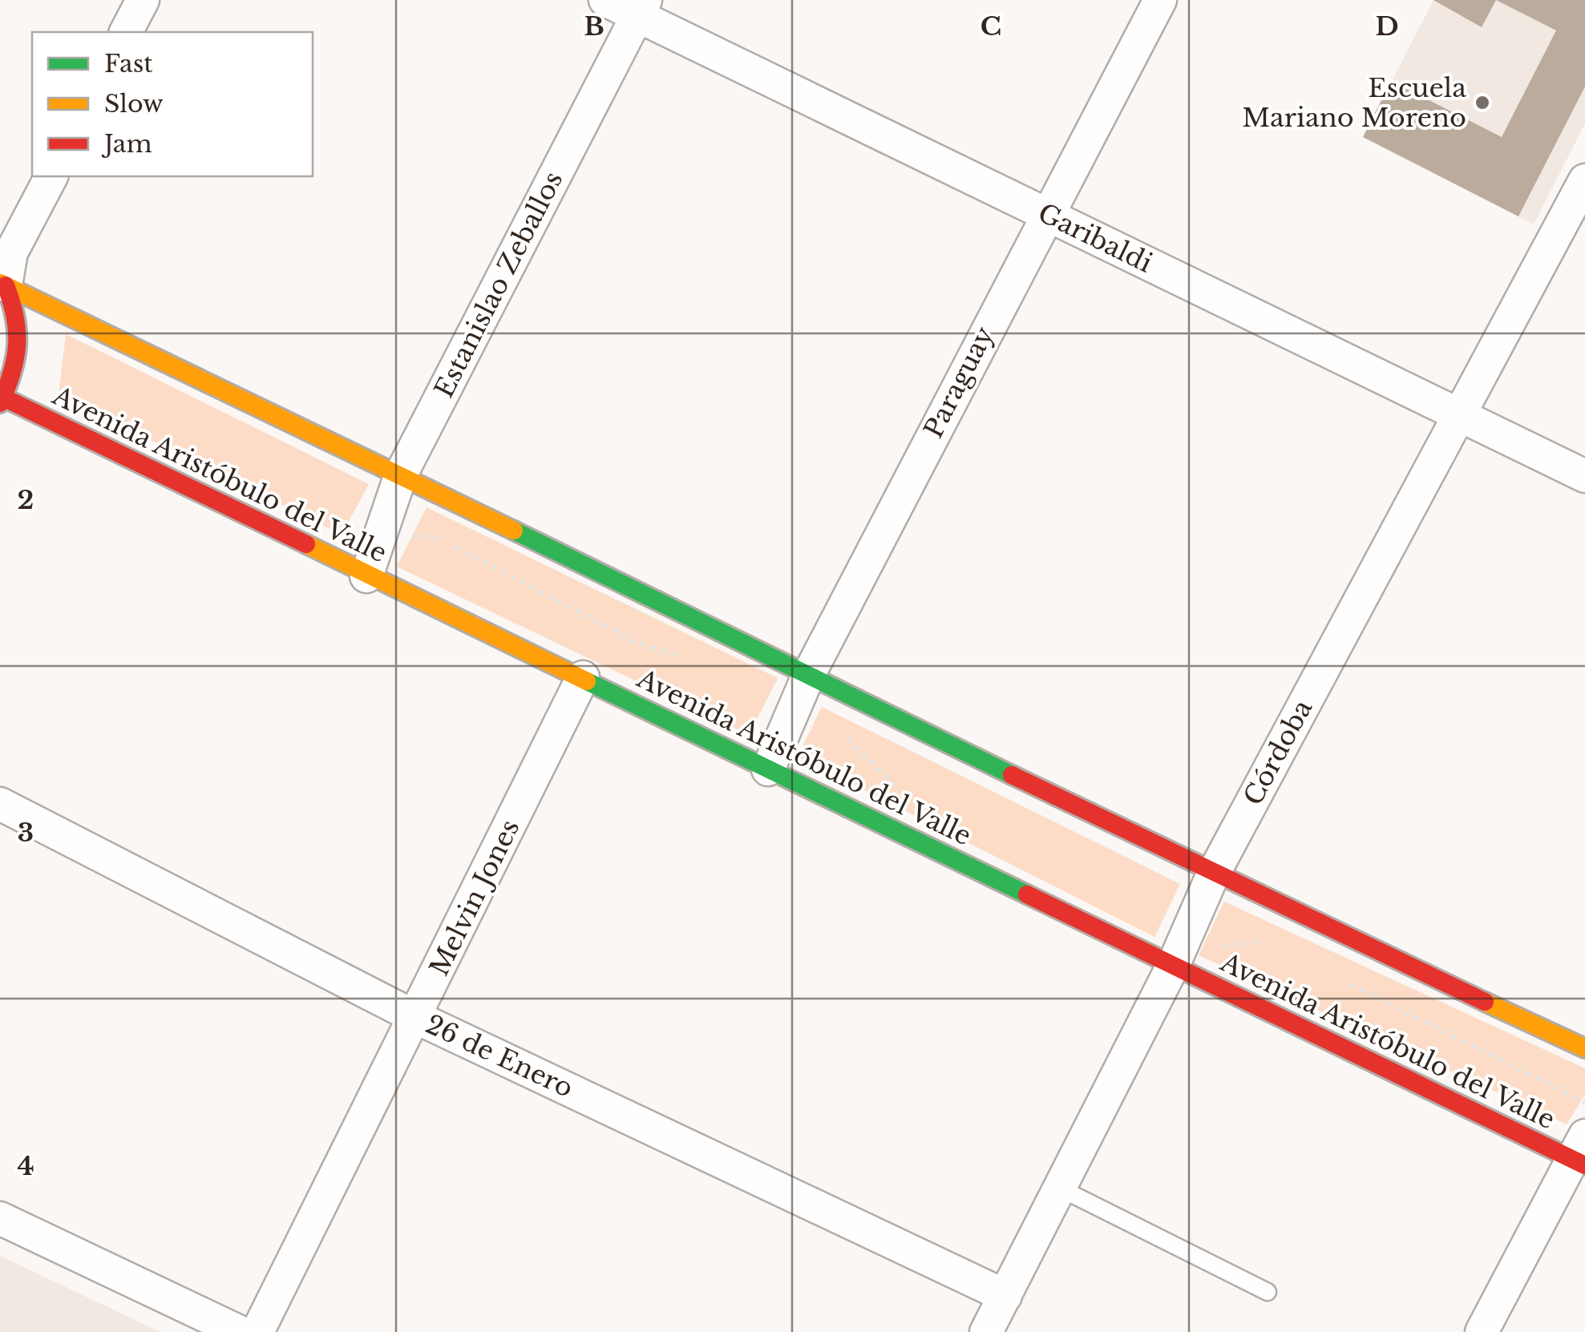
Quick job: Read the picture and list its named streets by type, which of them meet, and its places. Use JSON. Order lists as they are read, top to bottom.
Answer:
{
  "streets": {
    "street": [
      "Garibaldi",
      "Estanislao Zeballos",
      "Paraguay",
      "Avenida Aristóbulo del Valle",
      "Córdoba",
      "Melvin Jones",
      "26 de Enero"
    ]
  },
  "crossings": [
    ["Garibaldi", "Estanislao Zeballos"],
    ["Garibaldi", "Paraguay"],
    ["Garibaldi", "Córdoba"],
    ["Estanislao Zeballos", "Avenida Aristóbulo del Valle"],
    ["Paraguay", "Avenida Aristóbulo del Valle"],
    ["Avenida Aristóbulo del Valle", "Córdoba"],
    ["Avenida Aristóbulo del Valle", "Melvin Jones"],
    ["Córdoba", "26 de Enero"],
    ["Melvin Jones", "26 de Enero"]
  ],
  "places": ["Escuela Mariano Moreno"],
  "legend": ["Fast", "Slow", "Jam"],
  "grid": {
    "columns": ["B", "C", "D"],
    "rows": ["2", "3", "4"]
  }
}
